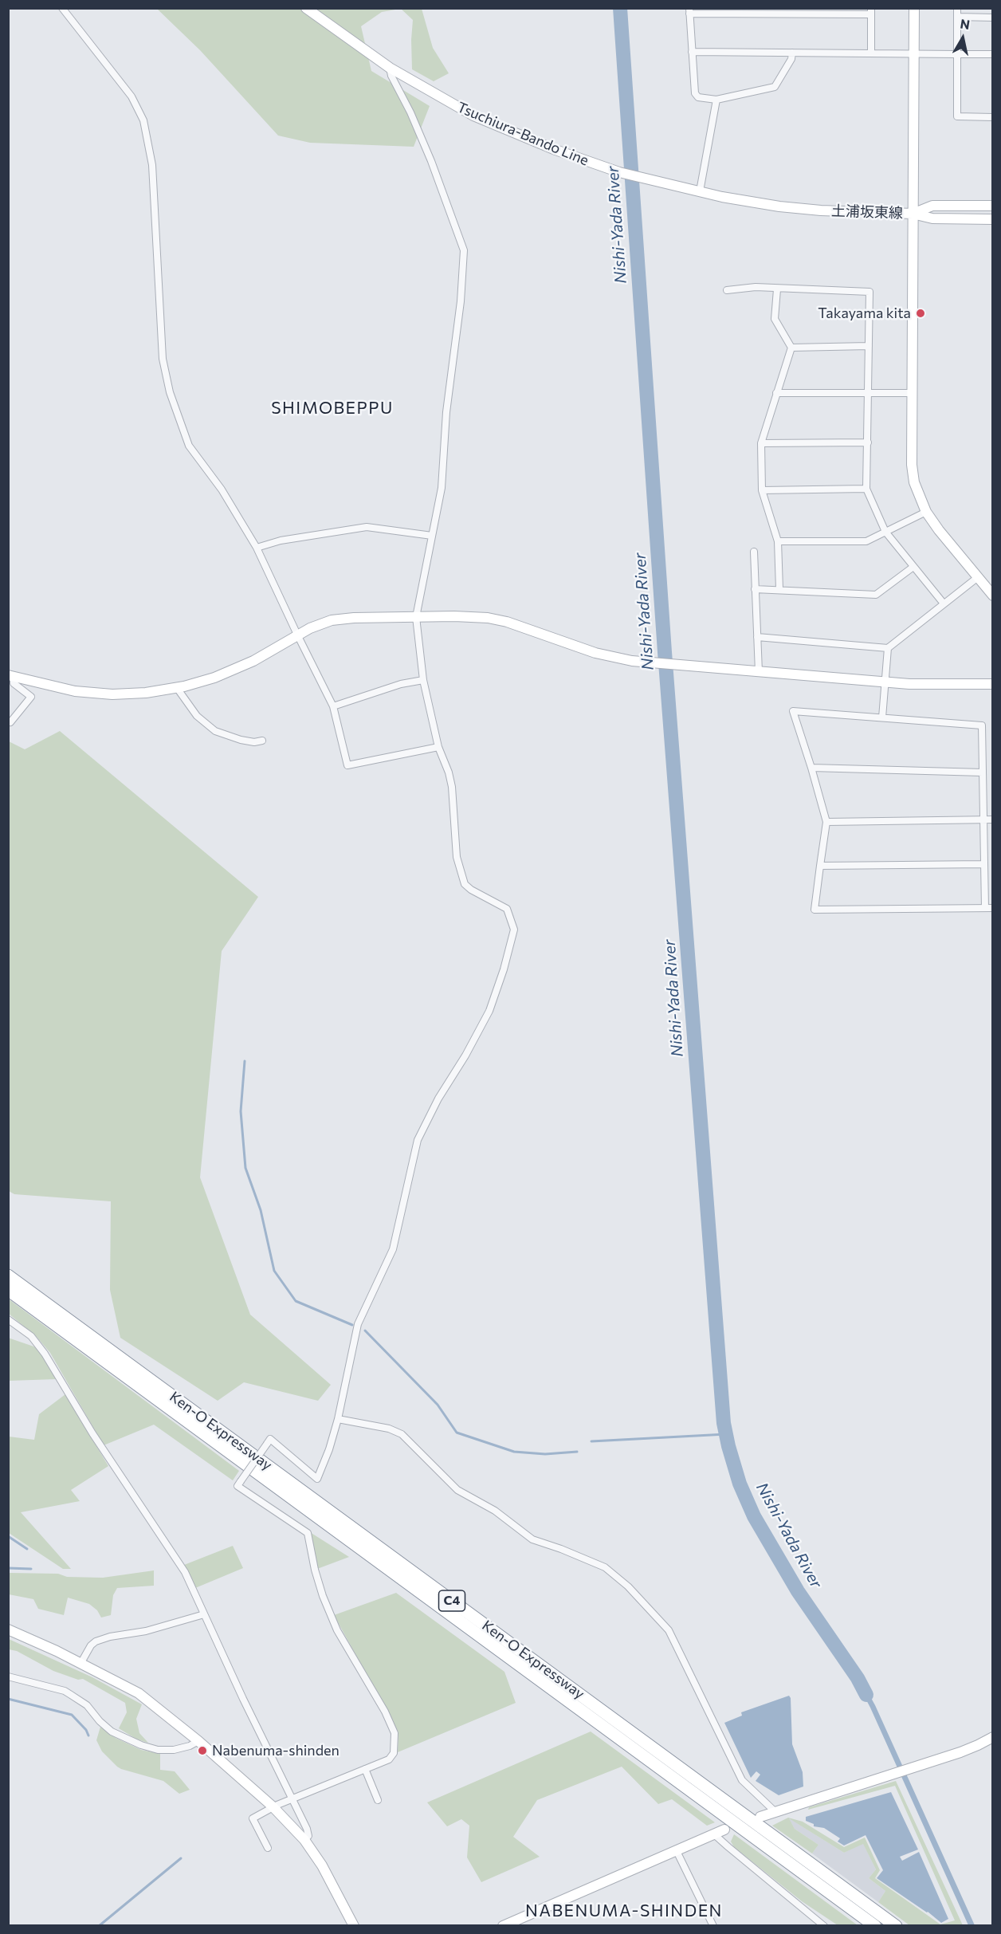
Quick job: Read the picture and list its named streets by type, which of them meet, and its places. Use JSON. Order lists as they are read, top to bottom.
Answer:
{
  "streets": {
    "highway": ["Ken-O Expressway", "C4"],
    "street": ["Tsuchiura-Bando Line", "土浦坂東線"]
  },
  "crossings": [
    ["Tsuchiura-Bando Line", "土浦坂東線"]
  ],
  "districts": ["SHIMOBEPPU", "NABENUMA-SHINDEN"],
  "water": ["Nishi-Yada River"],
  "places": ["Takayama kita", "Nabenuma-shinden"],
  "north": "top"
}
